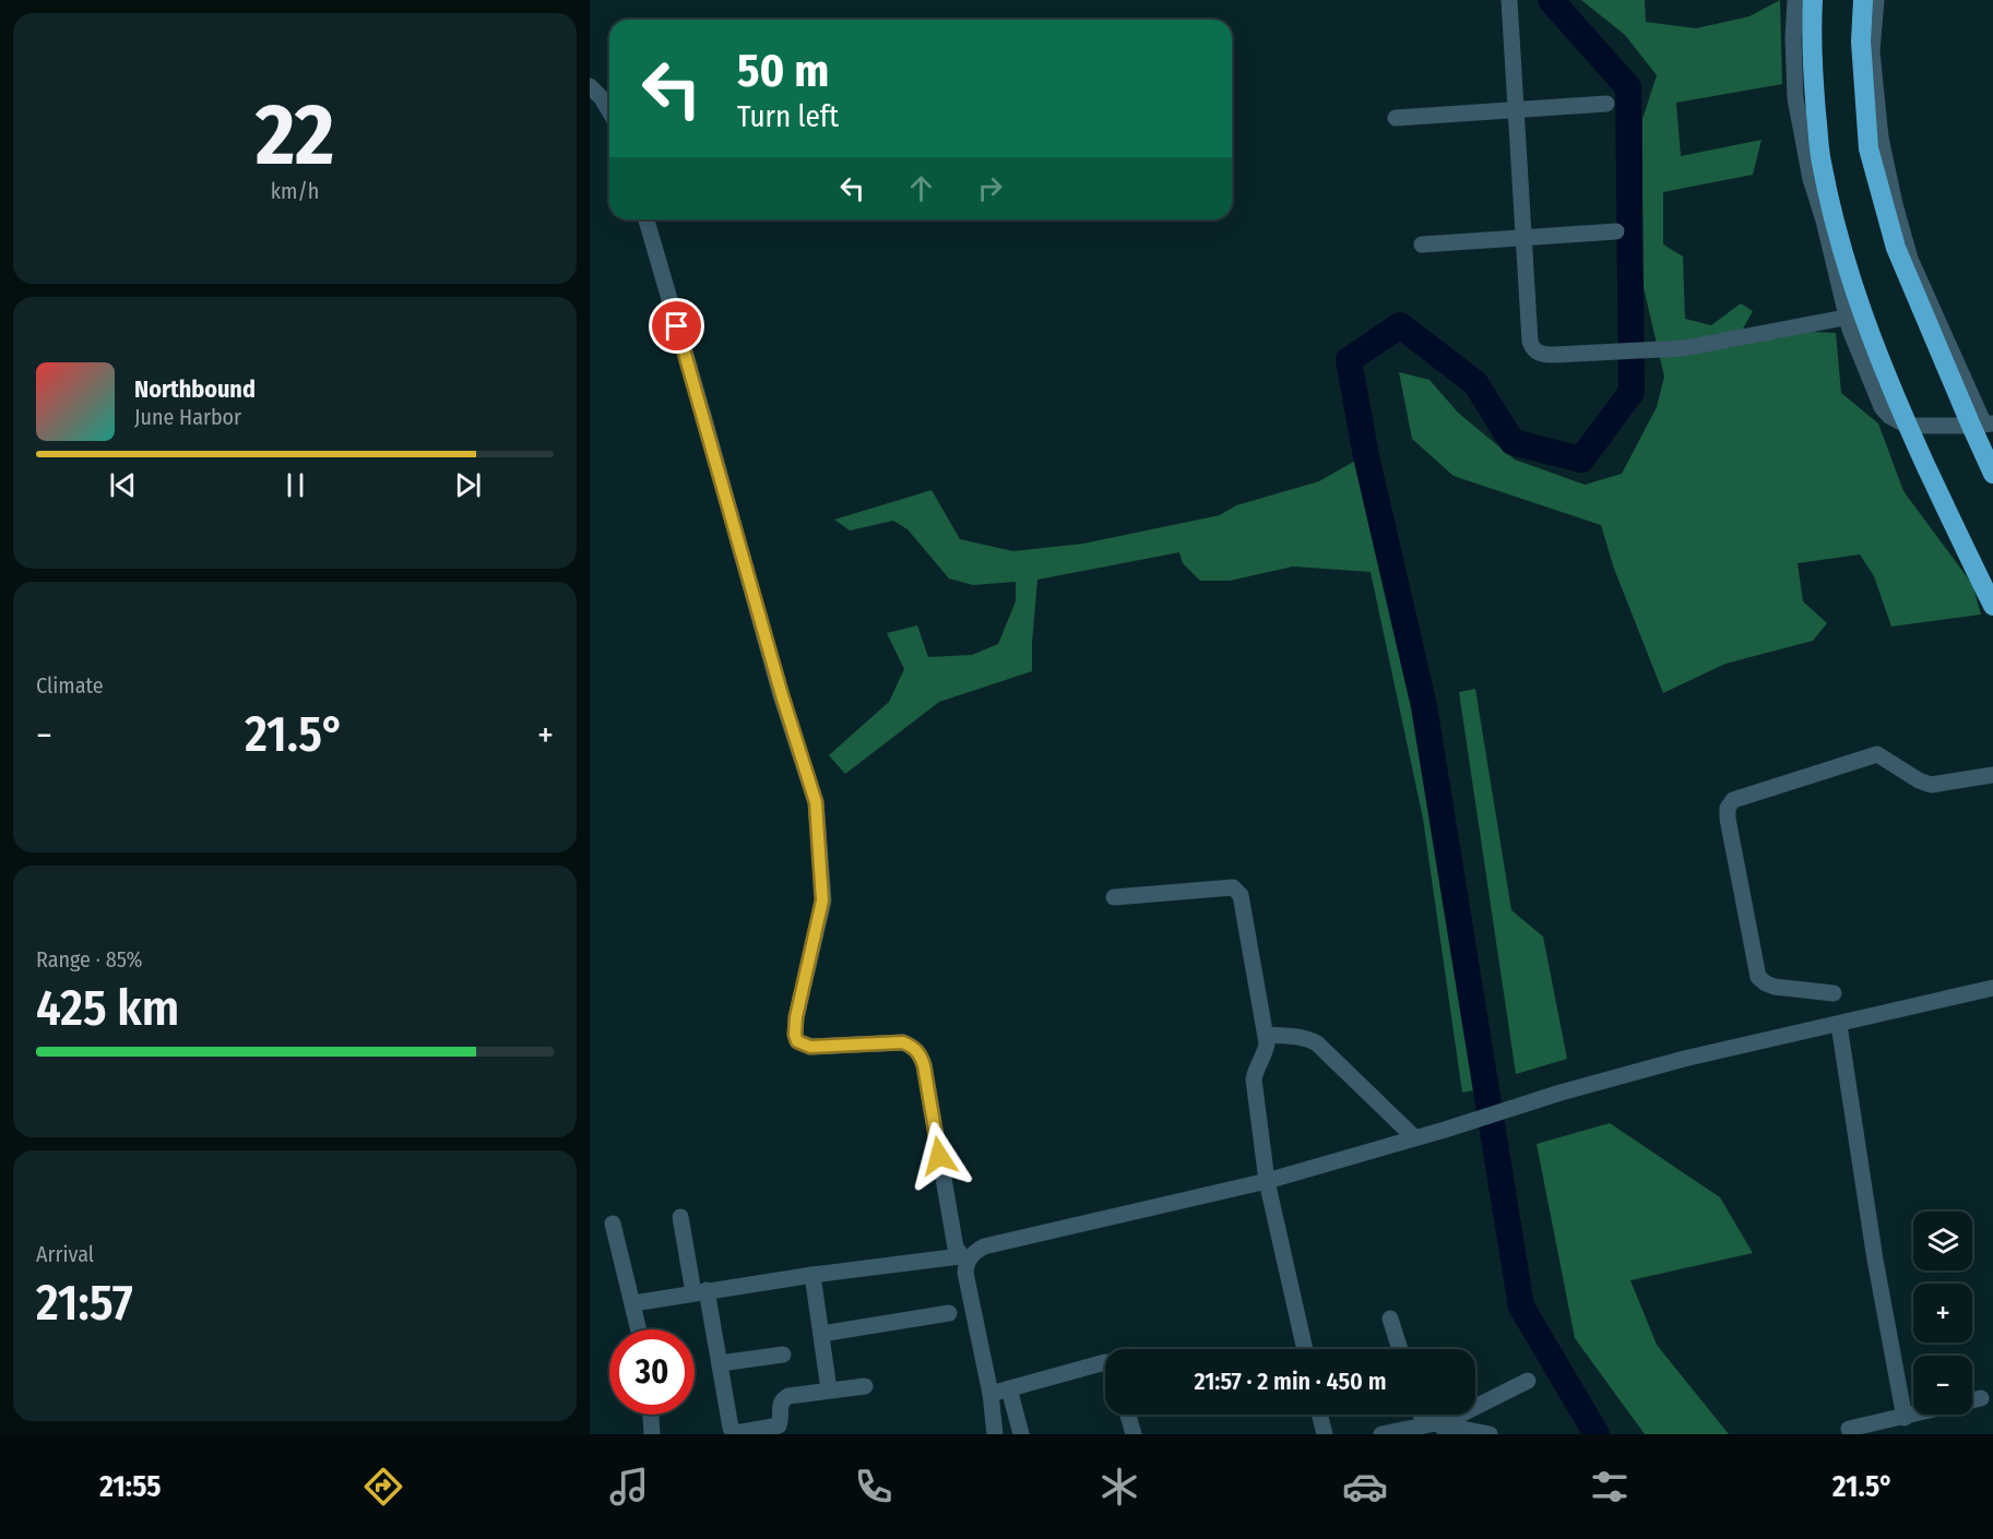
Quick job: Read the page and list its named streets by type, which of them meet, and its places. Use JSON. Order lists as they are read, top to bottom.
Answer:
{
  "page": {
    "tile": [
      ["22", "km/h"],
      "Climate",
      ["Range · 85%", "425 km"],
      ["Arrival", "21:57"]
    ],
    "turn": ["50 m", "Turn left"],
    "song": ["Northbound", "June Harbor"],
    "heat": ["−", "21.5°", "+"],
    "map_buttons": ["+", "−"],
    "limit": "30",
    "trip": "21:57 · 2 min · 450 m",
    "tabs": ["21:55", "21.5°"]
  }
}
